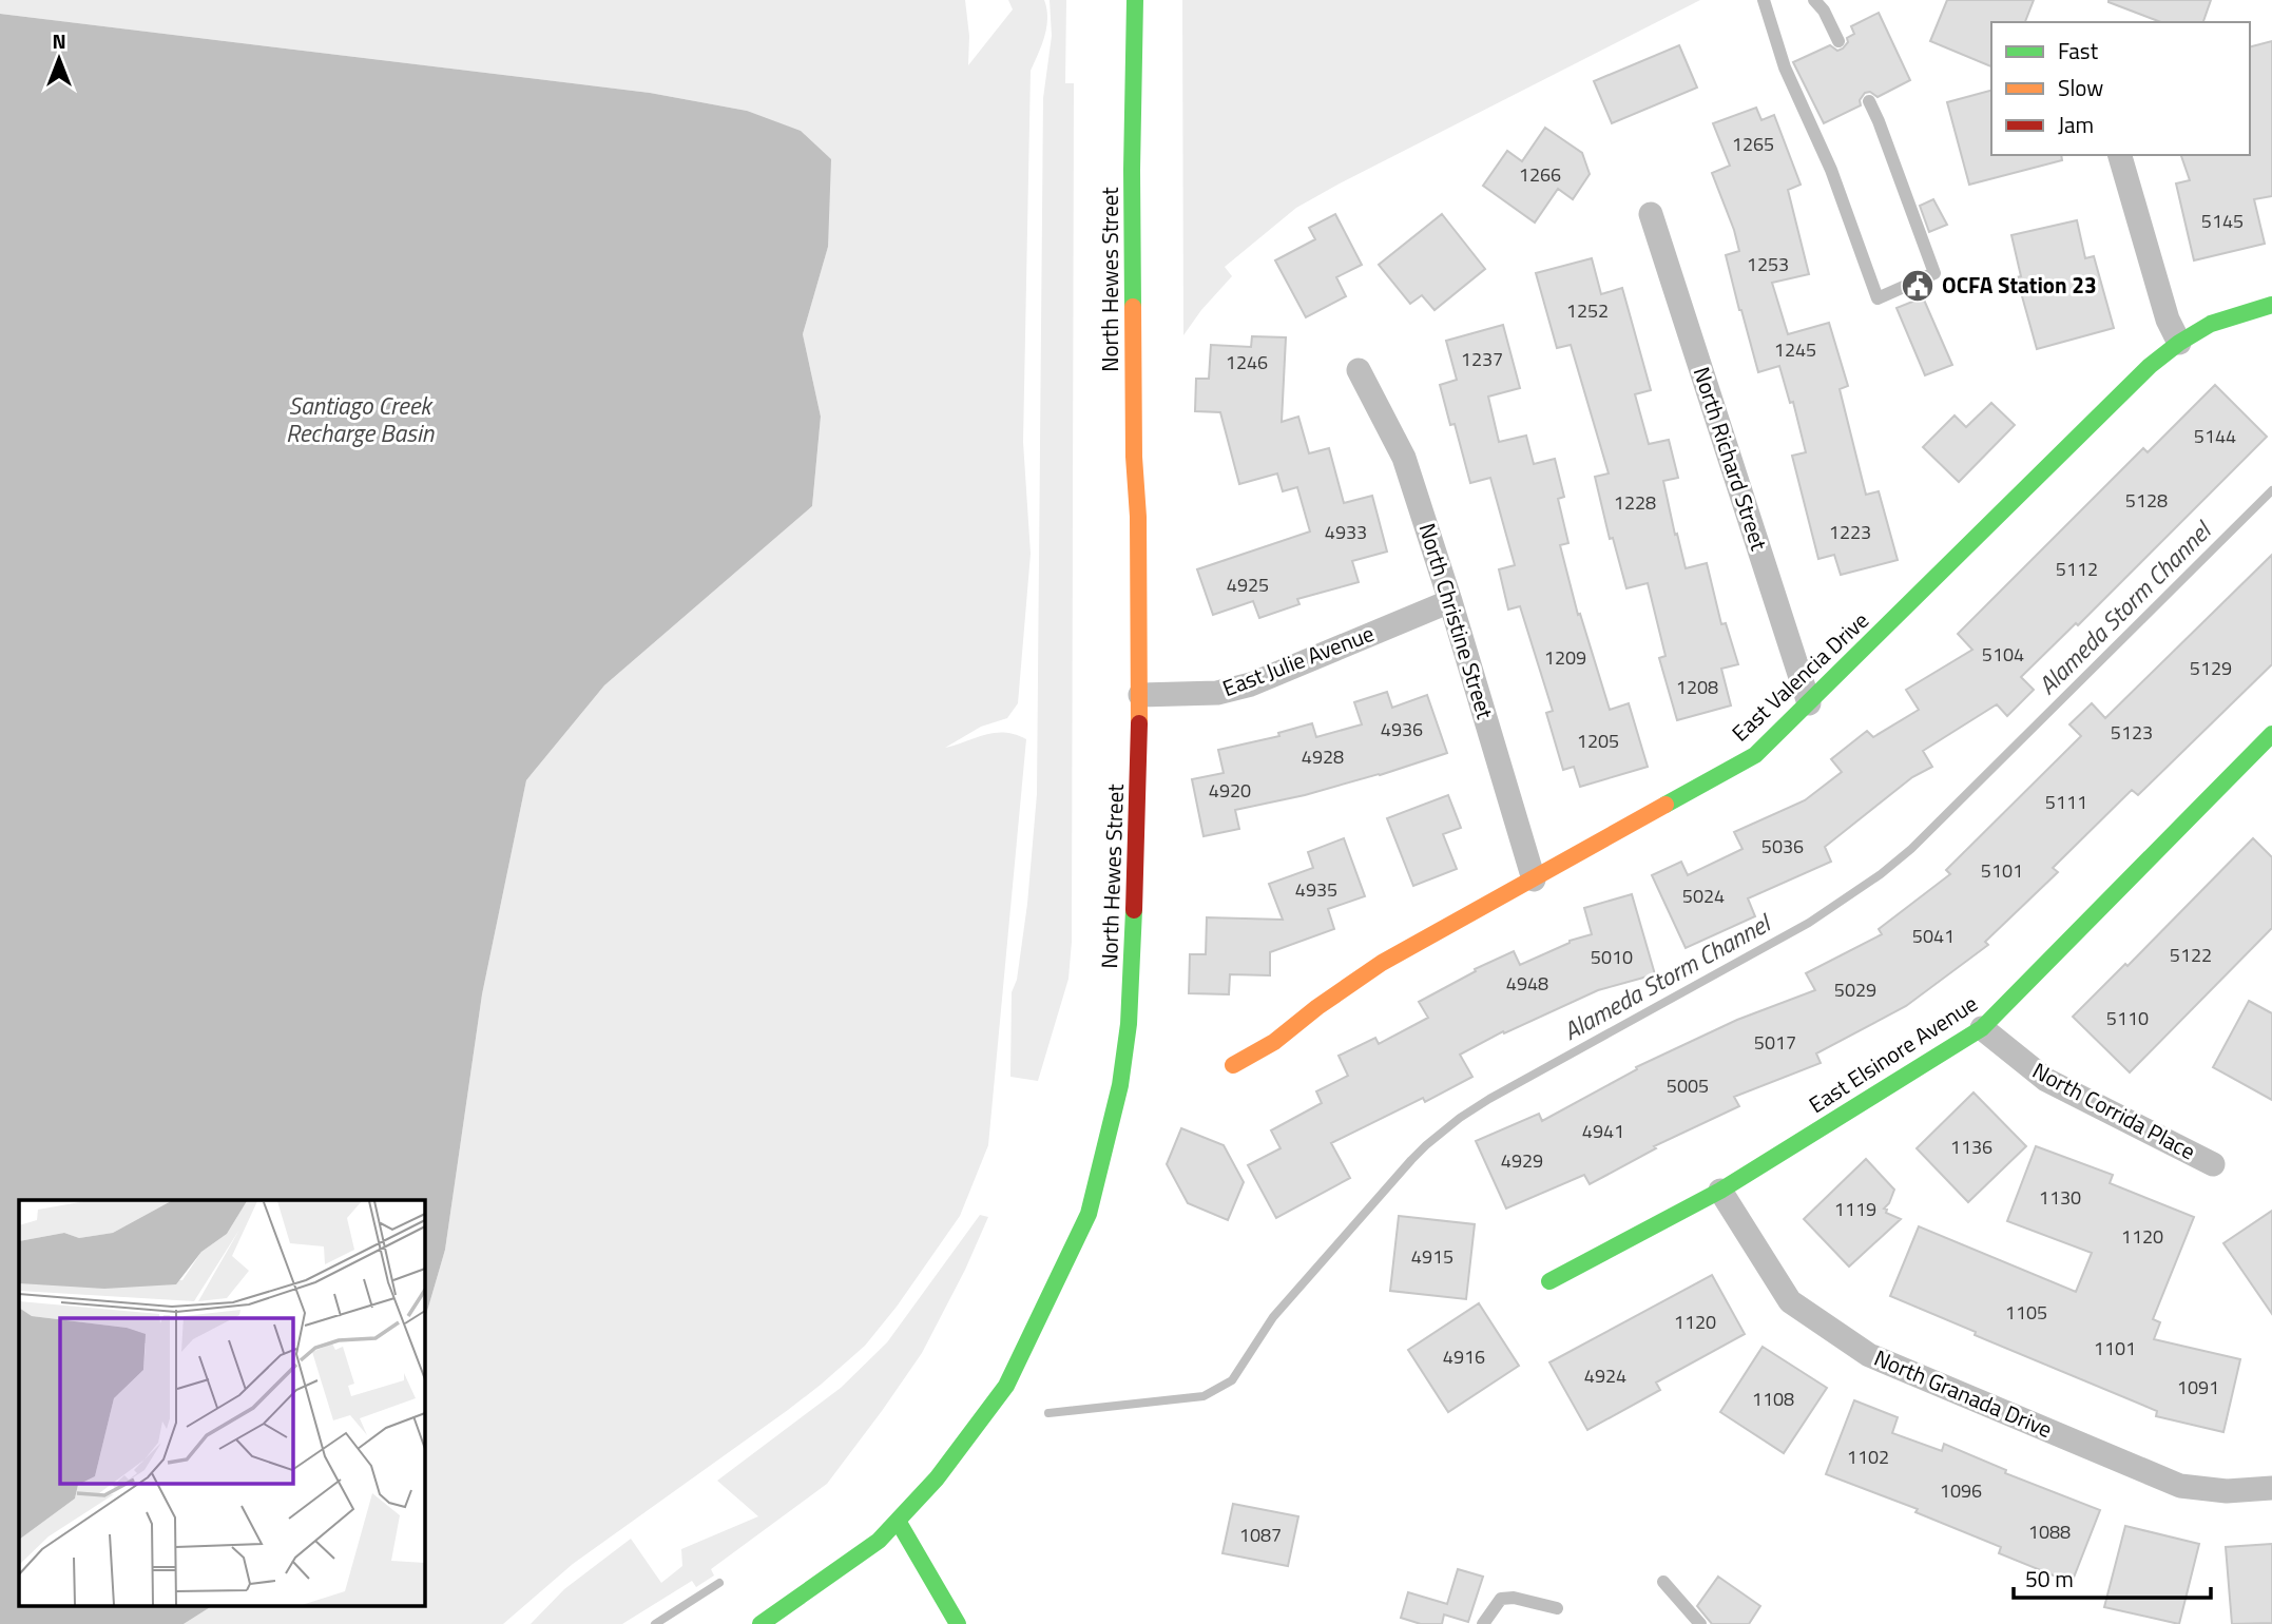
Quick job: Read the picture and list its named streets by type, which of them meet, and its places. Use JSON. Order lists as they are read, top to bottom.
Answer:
{
  "streets": {
    "street": [
      "North Hewes Street",
      "North Richard Street",
      "North Christine Street",
      "East Julie Avenue",
      "East Valencia Drive",
      "East Elsinore Avenue",
      "North Corrida Place",
      "North Granada Drive"
    ]
  },
  "crossings": [
    ["North Hewes Street", "East Julie Avenue"],
    ["North Richard Street", "East Valencia Drive"],
    ["North Christine Street", "East Julie Avenue"],
    ["North Christine Street", "East Valencia Drive"],
    ["East Elsinore Avenue", "North Corrida Place"],
    ["East Elsinore Avenue", "North Granada Drive"]
  ],
  "water": ["Santiago Creek Recharge Basin", "Alameda Storm Channel"],
  "places": {
    "public building": ["OCFA Station 23"]
  },
  "house_numbers": [
    "1265",
    "1266",
    "5145",
    "1253",
    "1252",
    "1245",
    "1237",
    "1246",
    "5144",
    "5128",
    "1228",
    "4933",
    "1223",
    "5112",
    "4925",
    "5104",
    "1209",
    "5129",
    "1208",
    "4936",
    "5123",
    "1205",
    "4928",
    "4920",
    "5111",
    "5036",
    "5101",
    "4935",
    "5024",
    "5041",
    "5122",
    "5010",
    "4948",
    "5029",
    "5110",
    "5017",
    "5005",
    "4941",
    "1136",
    "4929",
    "1130",
    "1119",
    "1120",
    "4915",
    "1105",
    "1120",
    "1101",
    "4916",
    "4924",
    "1091",
    "1108",
    "1102",
    "1096",
    "1088",
    "1087"
  ],
  "legend": ["Fast", "Slow", "Jam"],
  "scale_bar": "50 m",
  "north": "top"
}
